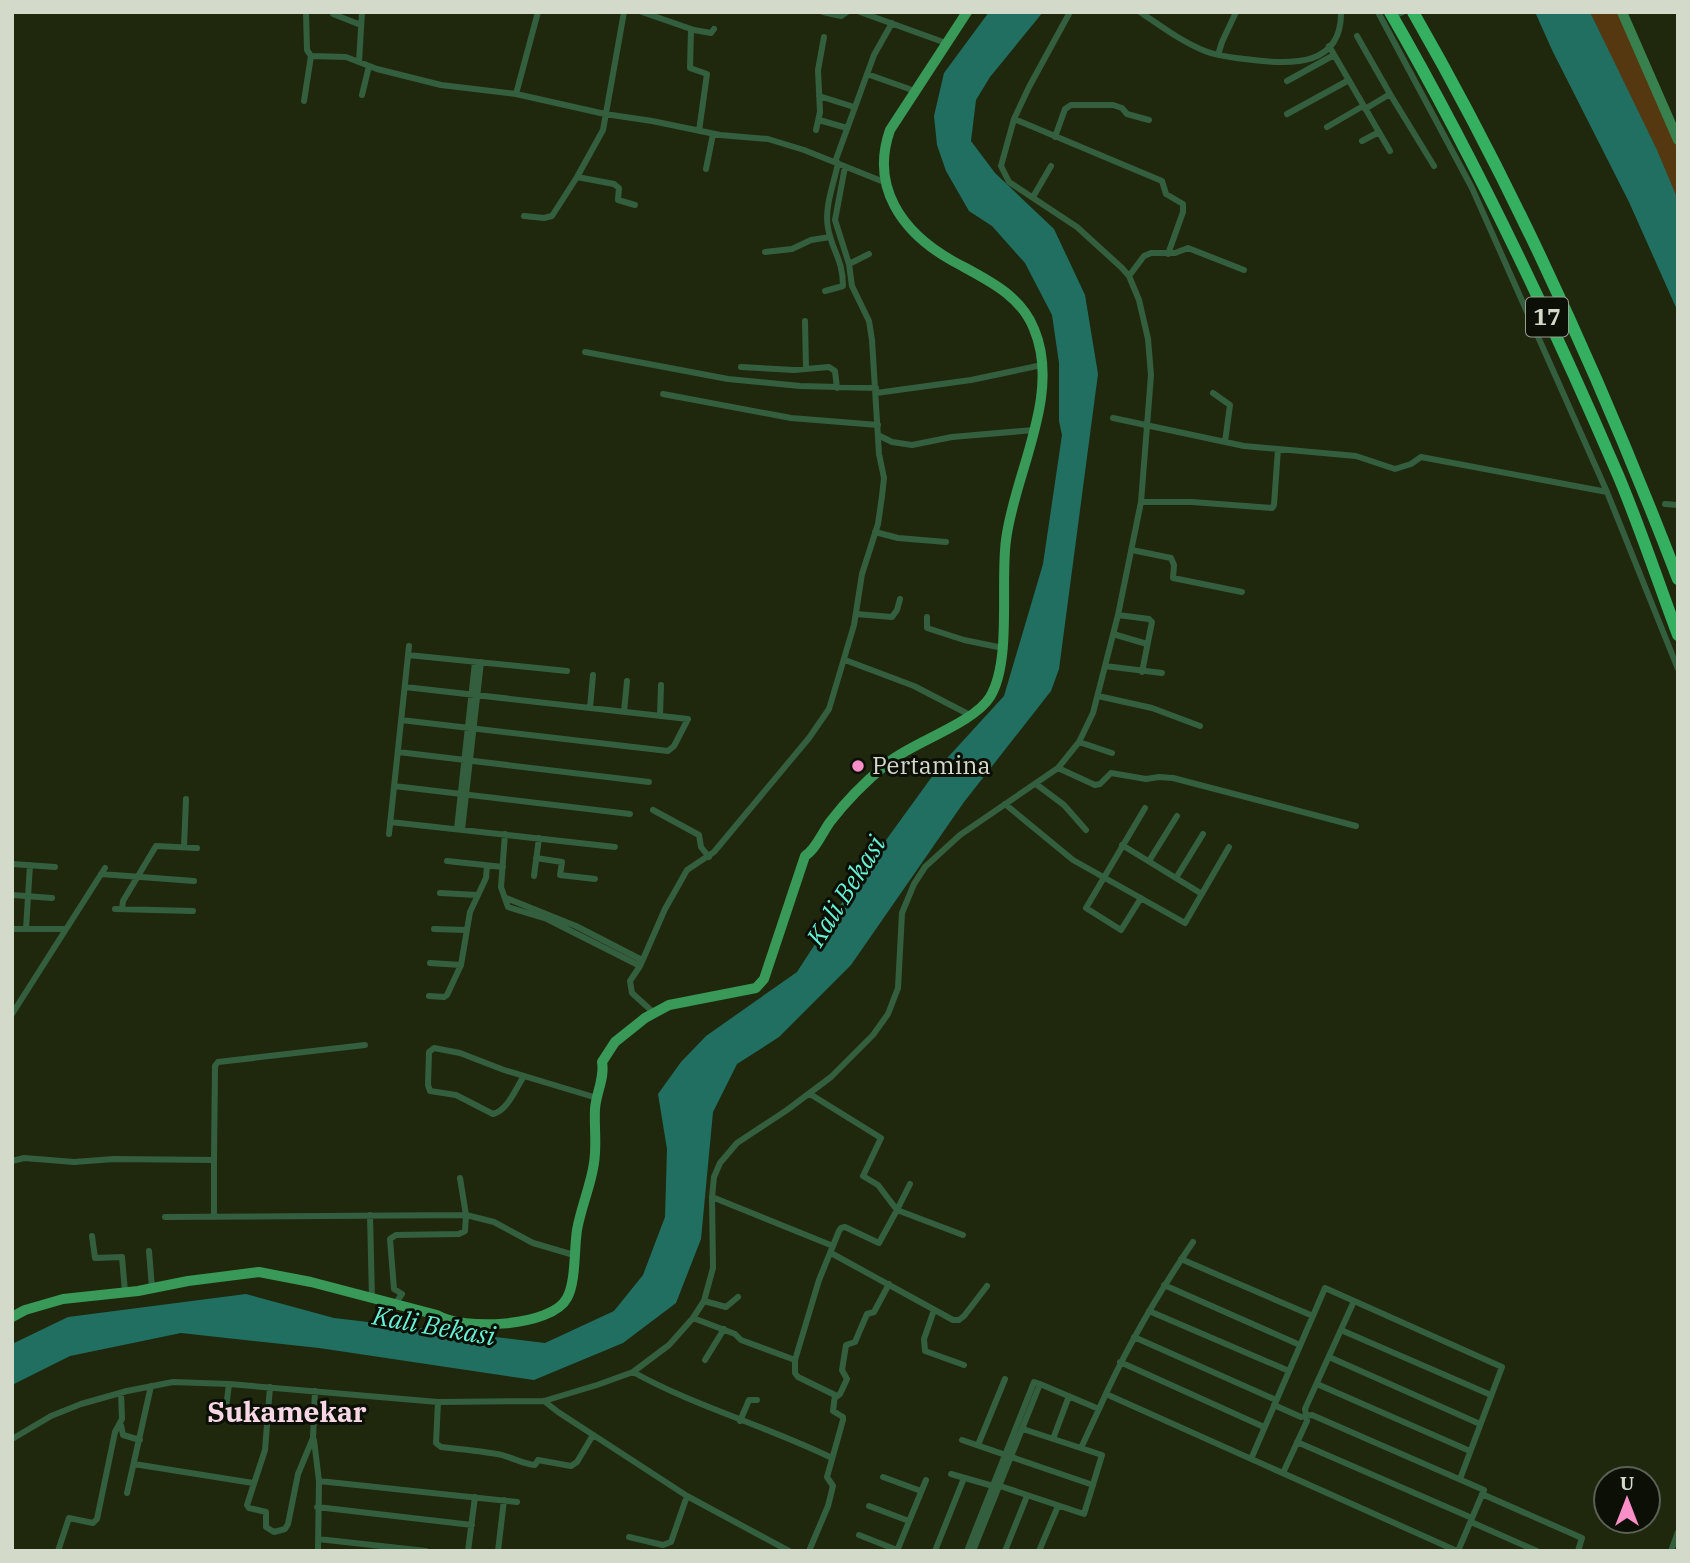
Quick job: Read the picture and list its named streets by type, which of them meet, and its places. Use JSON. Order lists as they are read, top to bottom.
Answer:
{
  "streets": {
    "highway": ["17"]
  },
  "districts": ["Sukamekar"],
  "water": ["Kali Bekasi"],
  "places": ["Pertamina"],
  "north": "top"
}
